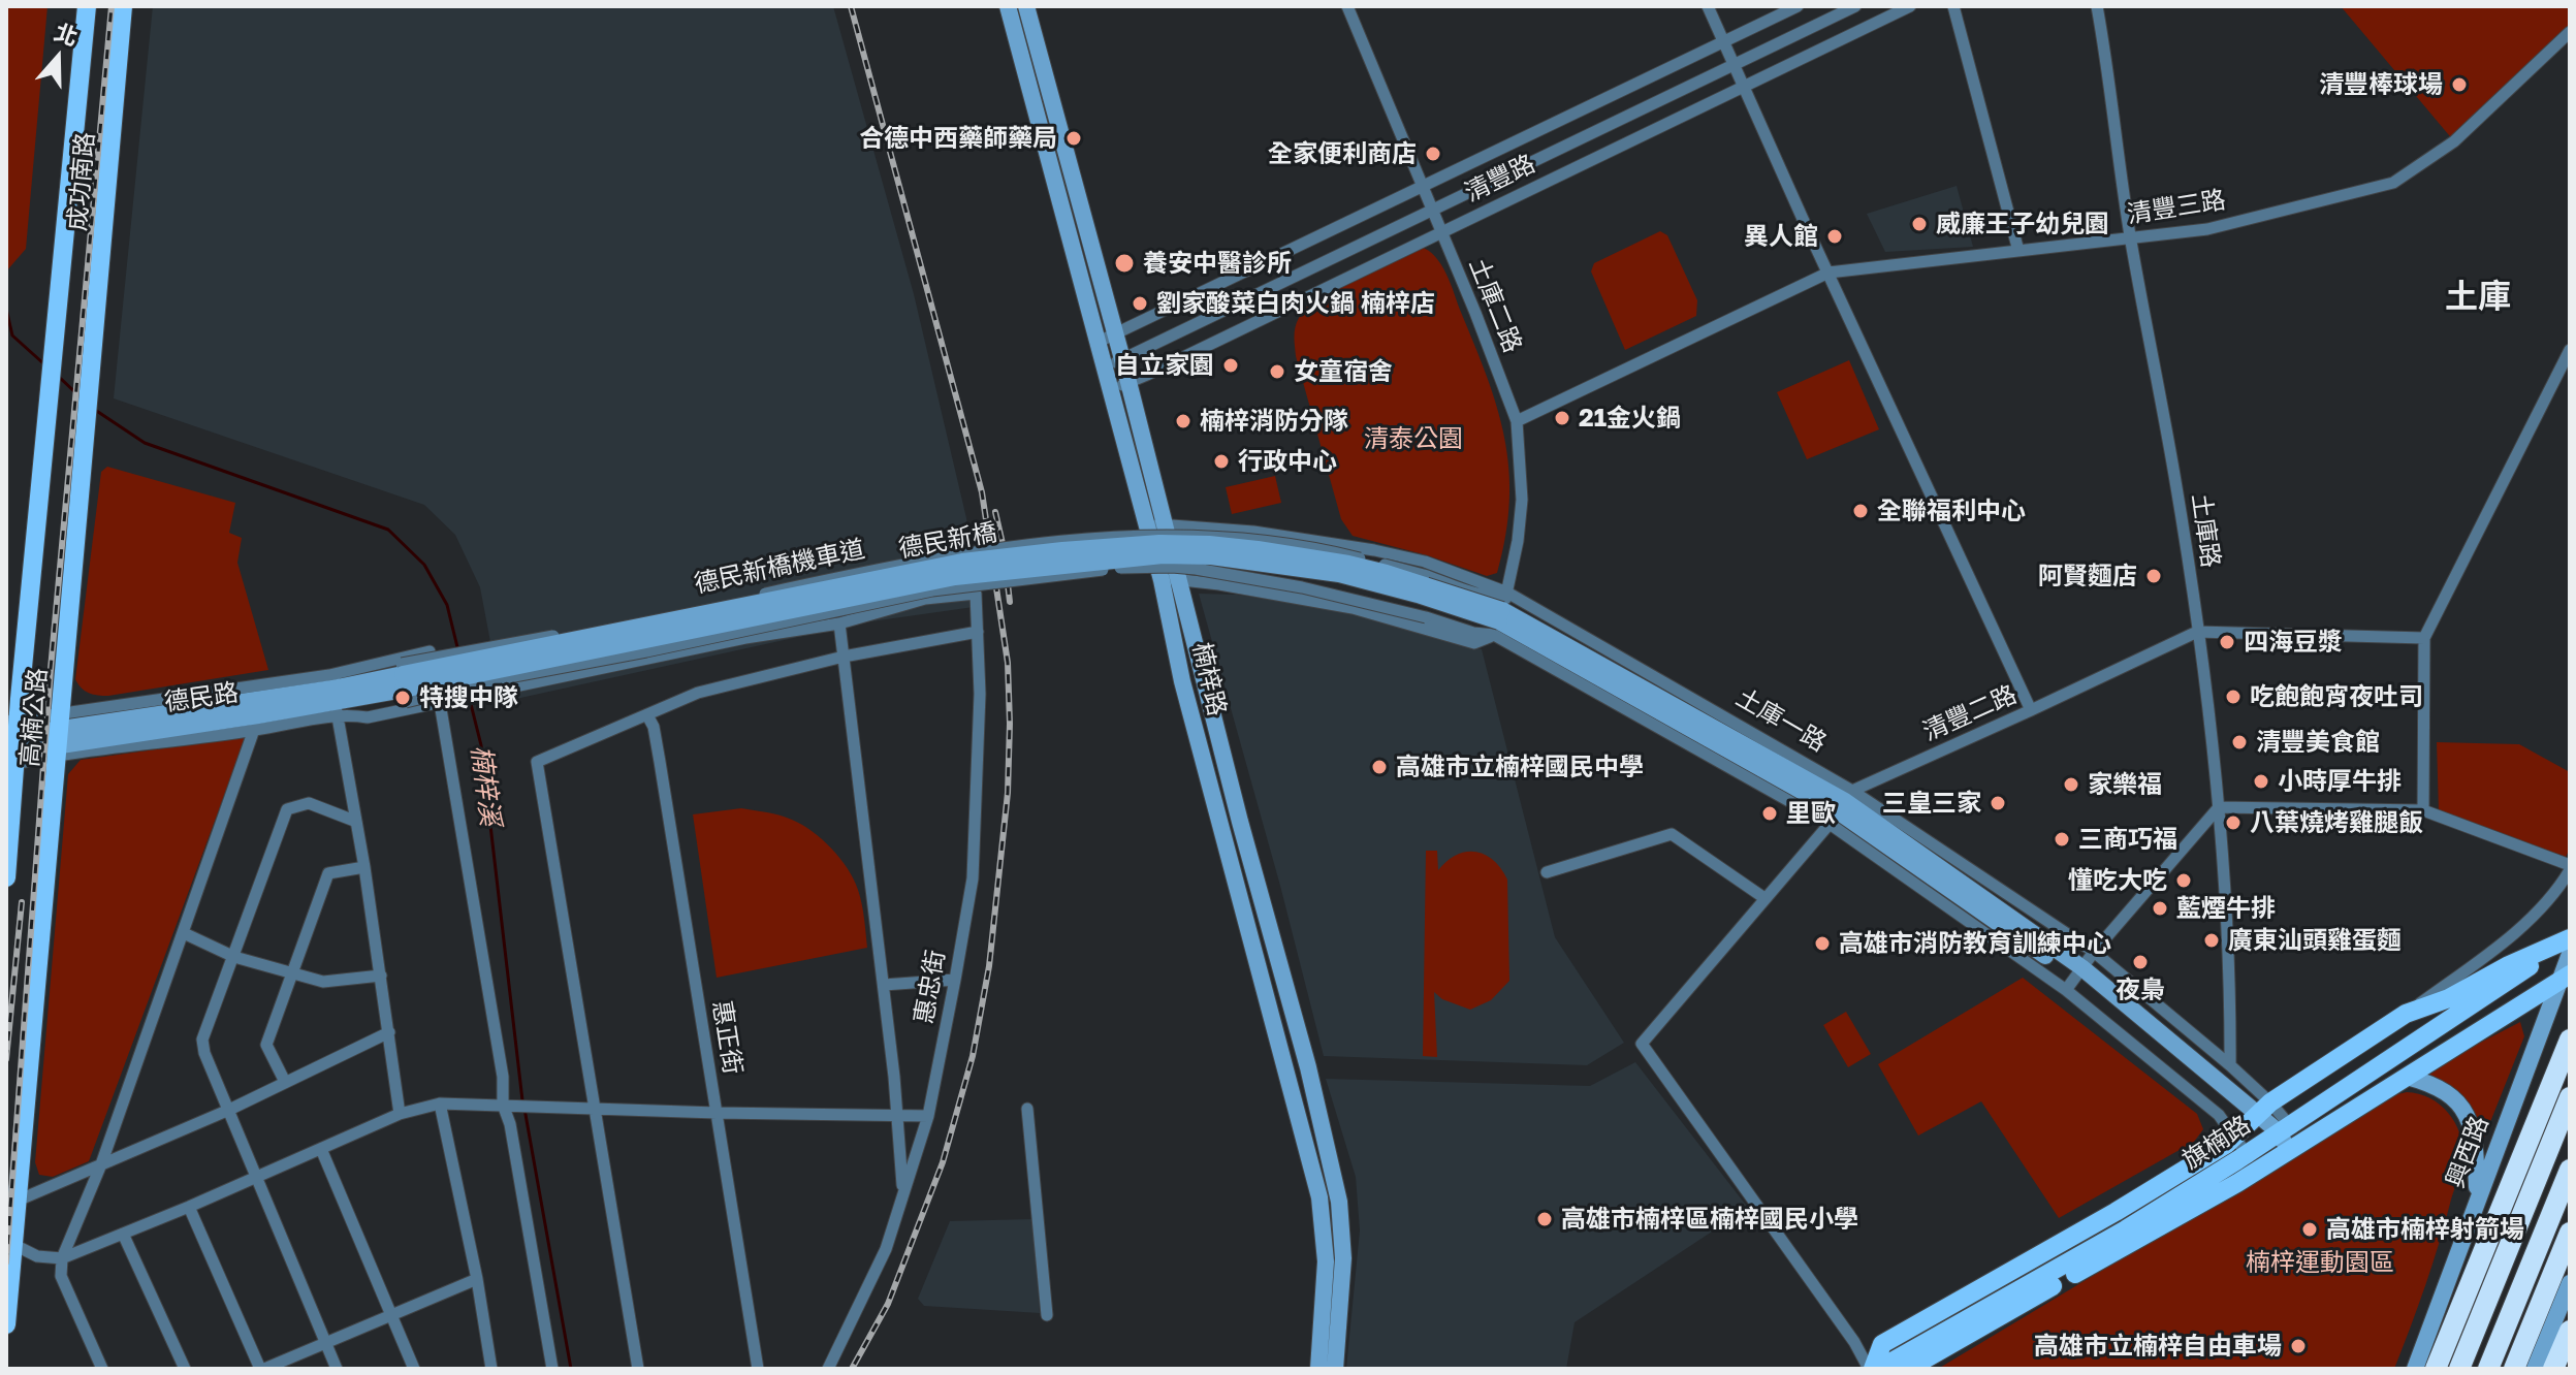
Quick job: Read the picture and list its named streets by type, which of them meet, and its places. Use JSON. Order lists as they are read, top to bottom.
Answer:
{
  "streets": {
    "main road": ["成功南路", "高楠公路", "旗楠路"],
    "street": [
      "清豐路",
      "清豐三路",
      "土庫二路",
      "土庫路",
      "德民新橋",
      "德民新橋機車道",
      "楠梓路",
      "德民路",
      "清豐二路",
      "土庫一路",
      "惠忠街",
      "惠正街",
      "興西路"
    ]
  },
  "crossings": [
    ["清豐路", "土庫二路"],
    ["清豐路", "楠梓路"],
    ["成功南路", "高楠公路"],
    ["清豐三路", "土庫二路"],
    ["清豐三路", "土庫路"],
    ["土庫二路", "德民新橋"],
    ["土庫二路", "德民新橋機車道"],
    ["土庫二路", "土庫一路"],
    ["土庫路", "清豐二路"],
    ["土庫路", "土庫一路"],
    ["德民新橋", "德民新橋機車道"],
    ["德民新橋", "德民路"],
    ["德民新橋", "土庫一路"],
    ["德民新橋機車道", "德民路"],
    ["德民新橋機車道", "土庫一路"],
    ["楠梓路", "土庫一路"],
    ["德民路", "高楠公路"],
    ["清豐二路", "土庫一路"],
    ["清豐二路", "旗楠路"],
    ["土庫一路", "旗楠路"],
    ["旗楠路", "興西路"]
  ],
  "districts": ["土庫"],
  "water": ["楠梓溪"],
  "parks": ["清泰公園", "楠梓運動園區"],
  "places": [
    "清豐棒球場",
    "合德中西藥師藥局",
    "全家便利商店",
    "威廉王子幼兒園",
    "異人館",
    "養安中醫診所",
    "劉家酸菜白肉火鍋 楠梓店",
    "自立家園",
    "女童宿舍",
    "21金火鍋",
    "楠梓消防分隊",
    "行政中心",
    "全聯福利中心",
    "阿賢麵店",
    "四海豆漿",
    "吃飽飽宵夜吐司",
    "特搜中隊",
    "清豐美食館",
    "高雄市立楠梓國民中學",
    "小時厚牛排",
    "家樂福",
    "三皇三家",
    "里歐",
    "八葉燒烤雞腿飯",
    "三商巧福",
    "懂吃大吃",
    "藍煙牛排",
    "廣東汕頭雞蛋麵",
    "高雄市消防教育訓練中心",
    "夜梟",
    "高雄市楠梓區楠梓國民小學",
    "高雄市楠梓射箭場",
    "高雄市立楠梓自由車場"
  ],
  "north": "top"
}
